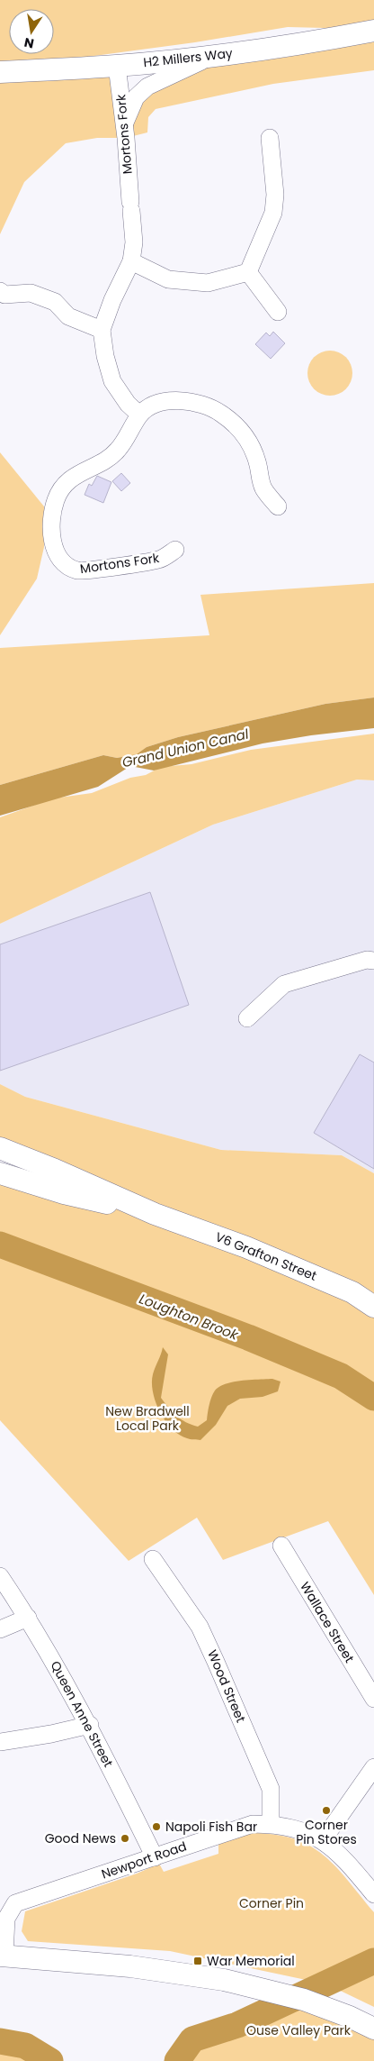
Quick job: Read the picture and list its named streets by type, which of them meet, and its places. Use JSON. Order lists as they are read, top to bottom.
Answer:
{
  "streets": {
    "street": [
      "H2 Millers Way",
      "Mortons Fork",
      "V6 Grafton Street",
      "Wallace Street",
      "Wood Street",
      "Queen Anne Street",
      "Newport Road"
    ]
  },
  "crossings": [
    ["H2 Millers Way", "Mortons Fork"],
    ["Wood Street", "Newport Road"],
    ["Queen Anne Street", "Newport Road"]
  ],
  "water": ["Grand Union Canal", "Loughton Brook"],
  "parks": ["New Bradwell Local Park", "Corner Pin", "Ouse Valley Park"],
  "places": {
    "other": ["Corner Pin Stores", "Napoli Fish Bar", "Good News"],
    "transit": ["War Memorial"]
  },
  "north": "bottom"
}
